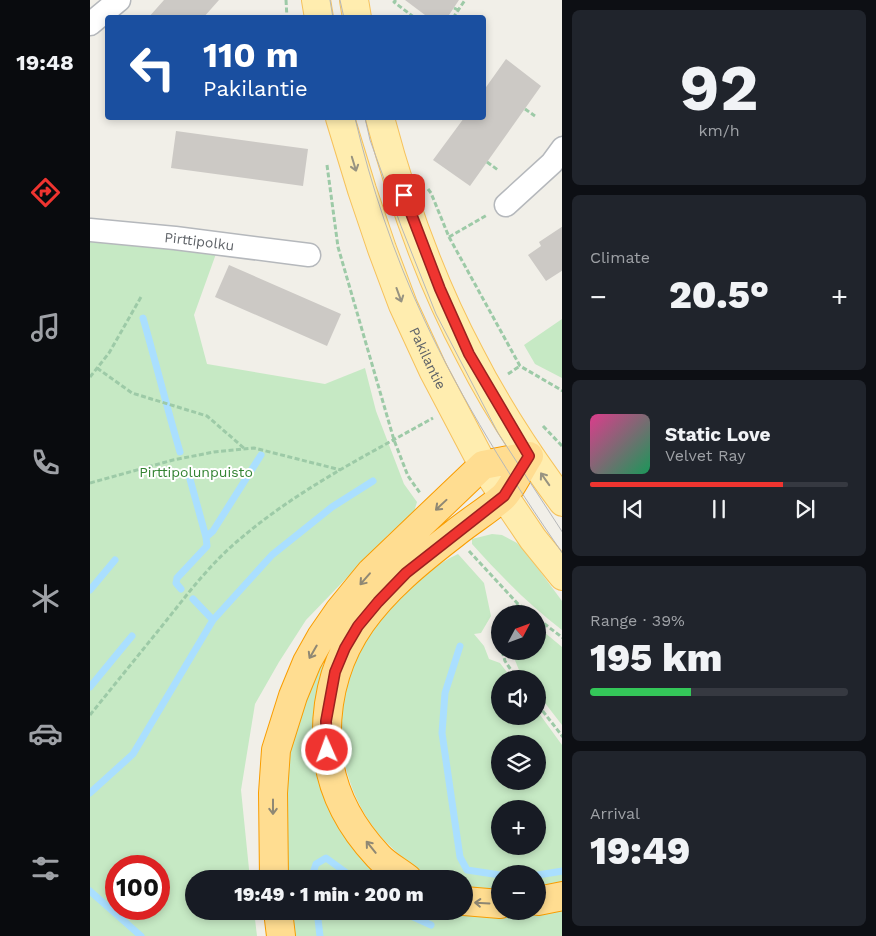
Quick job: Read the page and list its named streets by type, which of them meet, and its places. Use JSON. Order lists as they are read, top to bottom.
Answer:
{
  "streets": {
    "main road": ["Pakilantie"],
    "street": ["Pirttipolku"]
  },
  "parks": ["Pirttipolunpuisto"],
  "north": "top right",
  "page": {
    "tabs": "19:48",
    "tile": [
      ["92", "km/h"],
      "Climate",
      ["Range · 39%", "195 km"],
      ["Arrival", "19:49"]
    ],
    "turn": ["110 m", "Pakilantie"],
    "heat": ["−", "20.5°", "+"],
    "song": ["Static Love", "Velvet Ray"],
    "map_buttons": ["+", "−"],
    "limit": "100",
    "trip": "19:49 · 1 min · 200 m"
  }
}
